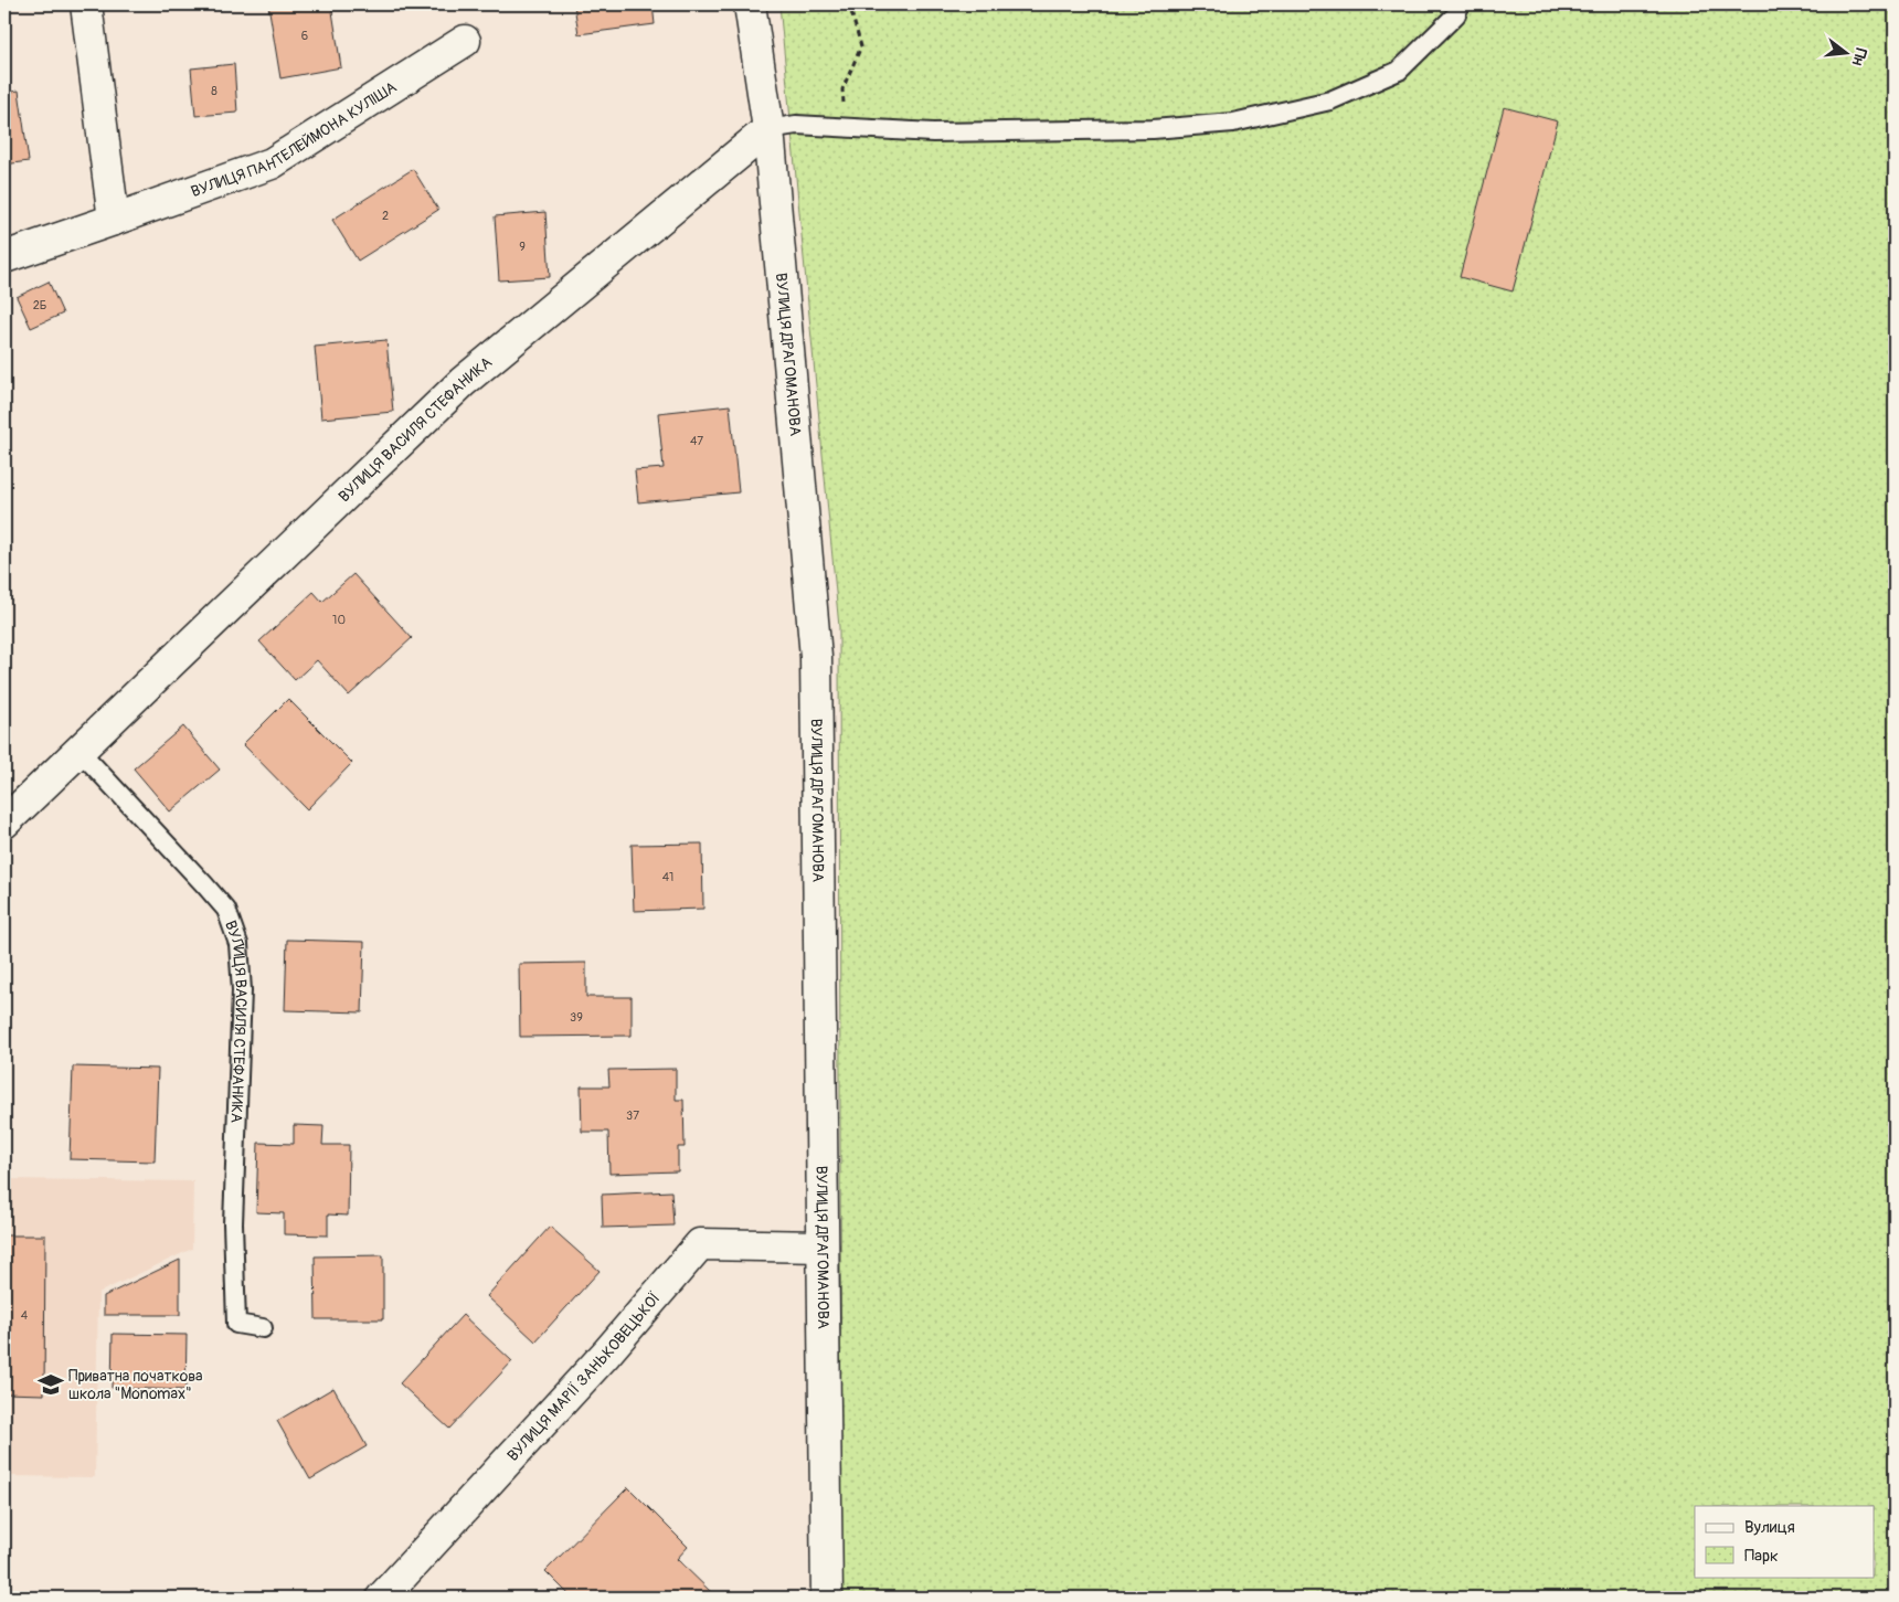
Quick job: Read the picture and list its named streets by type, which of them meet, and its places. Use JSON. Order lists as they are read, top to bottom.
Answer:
{
  "streets": {
    "street": [
      "ВУЛИЦЯ ПАНТЕЛЕЙМОНА КУЛІША",
      "ВУЛИЦЯ ДРАГОМАНОВА",
      "ВУЛИЦЯ ВАСИЛЯ СТЕФАНИКА",
      "ВУЛИЦЯ МАРІЇ ЗАНЬКОВЕЦЬКОЇ"
    ]
  },
  "crossings": [
    ["ВУЛИЦЯ ДРАГОМАНОВА", "ВУЛИЦЯ ВАСИЛЯ СТЕФАНИКА"],
    ["ВУЛИЦЯ ДРАГОМАНОВА", "ВУЛИЦЯ МАРІЇ ЗАНЬКОВЕЦЬКОЇ"]
  ],
  "places": {
    "school or university": ["Приватна початкова школа \"Monomax\""]
  },
  "house_numbers": [
    "6",
    "8",
    "2",
    "9",
    "2Б",
    "47",
    "10",
    "41",
    "39",
    "37",
    "4"
  ],
  "legend": ["Вулиця", "Парк"],
  "north": "right"
}
